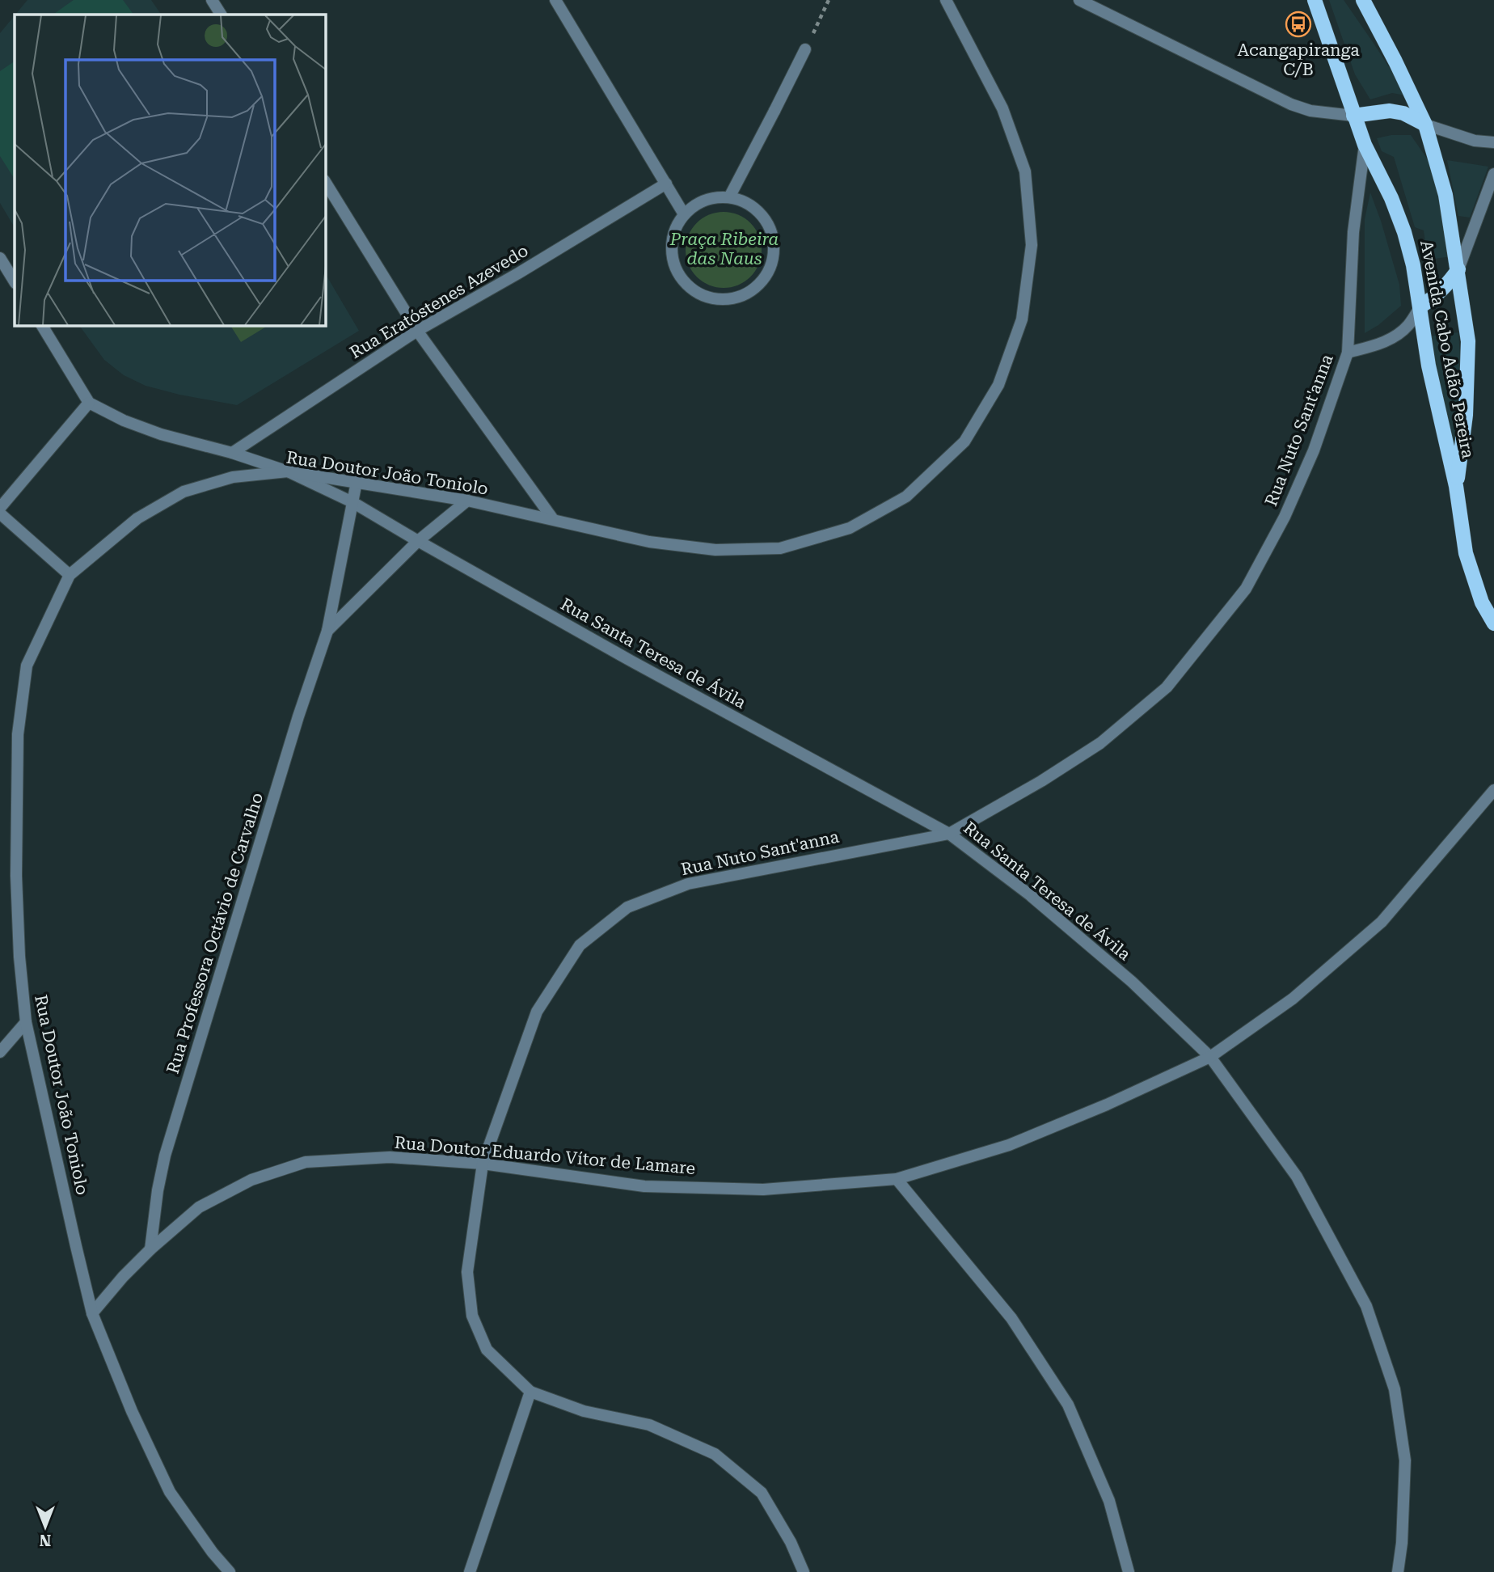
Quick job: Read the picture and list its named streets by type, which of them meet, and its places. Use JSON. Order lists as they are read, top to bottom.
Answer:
{
  "streets": {
    "main road": ["Avenida Cabo Adão Pereira"],
    "street": [
      "Rua Eratóstenes Azevedo",
      "Rua Nuto Sant'anna",
      "Rua Doutor João Toniolo",
      "Rua Santa Teresa de Ávila",
      "Rua Professora Octávio de Carvalho",
      "Rua Doutor Eduardo Vítor de Lamare"
    ]
  },
  "crossings": [
    ["Avenida Cabo Adão Pereira", "Rua Nuto Sant'anna"],
    ["Rua Nuto Sant'anna", "Rua Santa Teresa de Ávila"],
    ["Rua Nuto Sant'anna", "Rua Doutor Eduardo Vítor de Lamare"],
    ["Rua Doutor João Toniolo", "Rua Santa Teresa de Ávila"],
    ["Rua Doutor João Toniolo", "Rua Professora Octávio de Carvalho"],
    ["Rua Doutor João Toniolo", "Rua Doutor Eduardo Vítor de Lamare"],
    ["Rua Santa Teresa de Ávila", "Rua Professora Octávio de Carvalho"],
    ["Rua Santa Teresa de Ávila", "Rua Doutor Eduardo Vítor de Lamare"],
    ["Rua Professora Octávio de Carvalho", "Rua Doutor Eduardo Vítor de Lamare"]
  ],
  "parks": ["Praça Ribeira das Naus"],
  "places": {
    "bus stop": ["Acangapiranga C/B"]
  },
  "north": "bottom"
}
